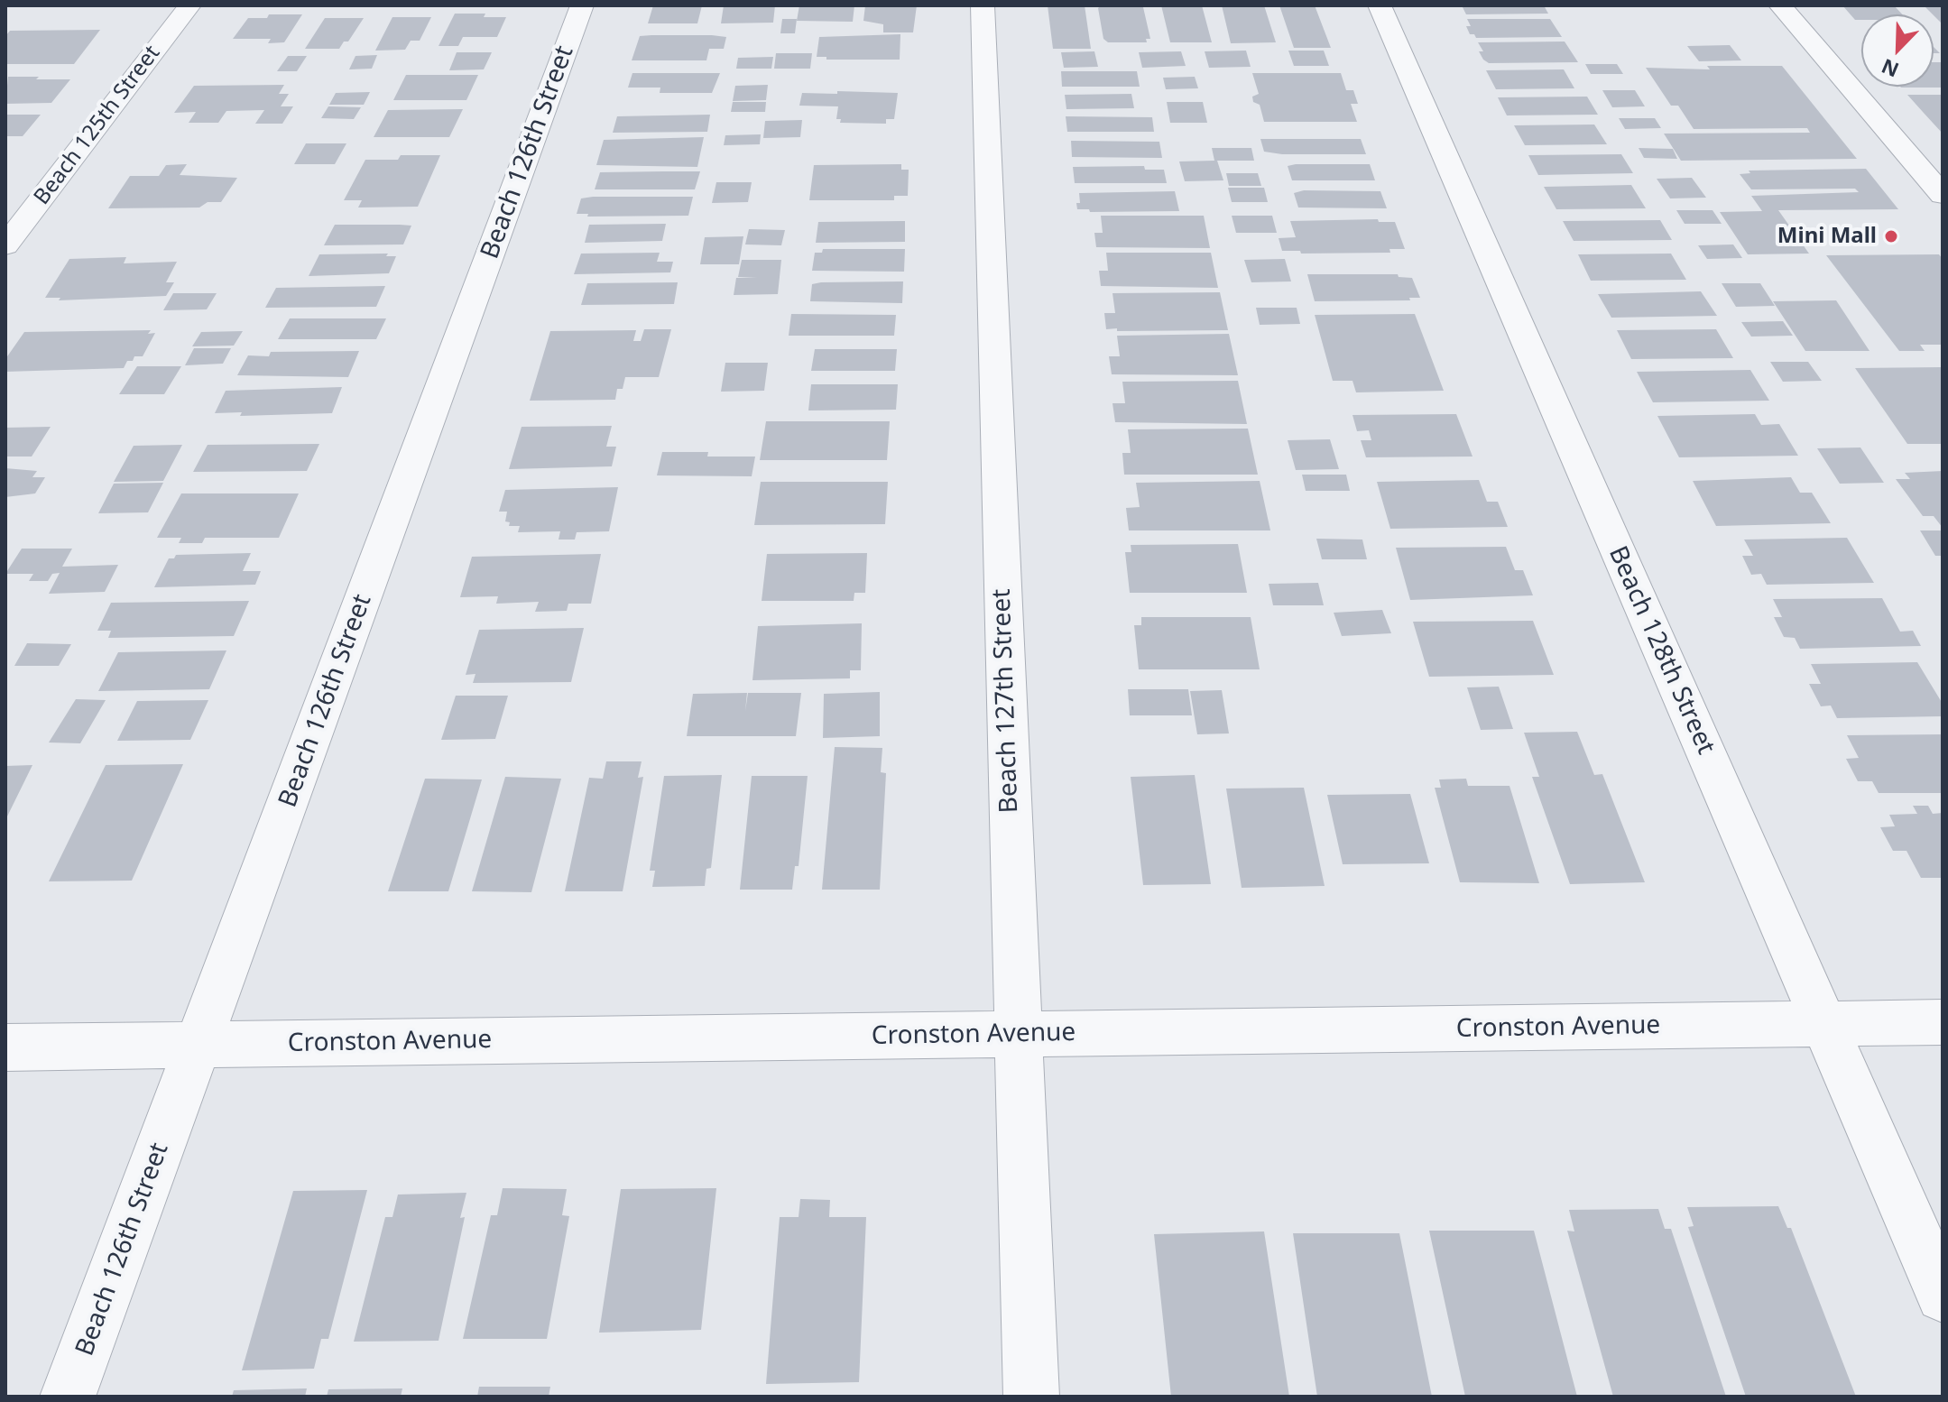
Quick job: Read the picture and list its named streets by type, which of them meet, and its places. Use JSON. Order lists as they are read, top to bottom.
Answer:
{
  "streets": {
    "street": [
      "Beach 125th Street",
      "Beach 126th Street",
      "Beach 128th Street",
      "Beach 127th Street",
      "Cronston Avenue"
    ]
  },
  "crossings": [
    ["Beach 126th Street", "Cronston Avenue"],
    ["Beach 128th Street", "Cronston Avenue"],
    ["Beach 127th Street", "Cronston Avenue"]
  ],
  "places": ["Mini Mall"],
  "north": "bottom left"
}
